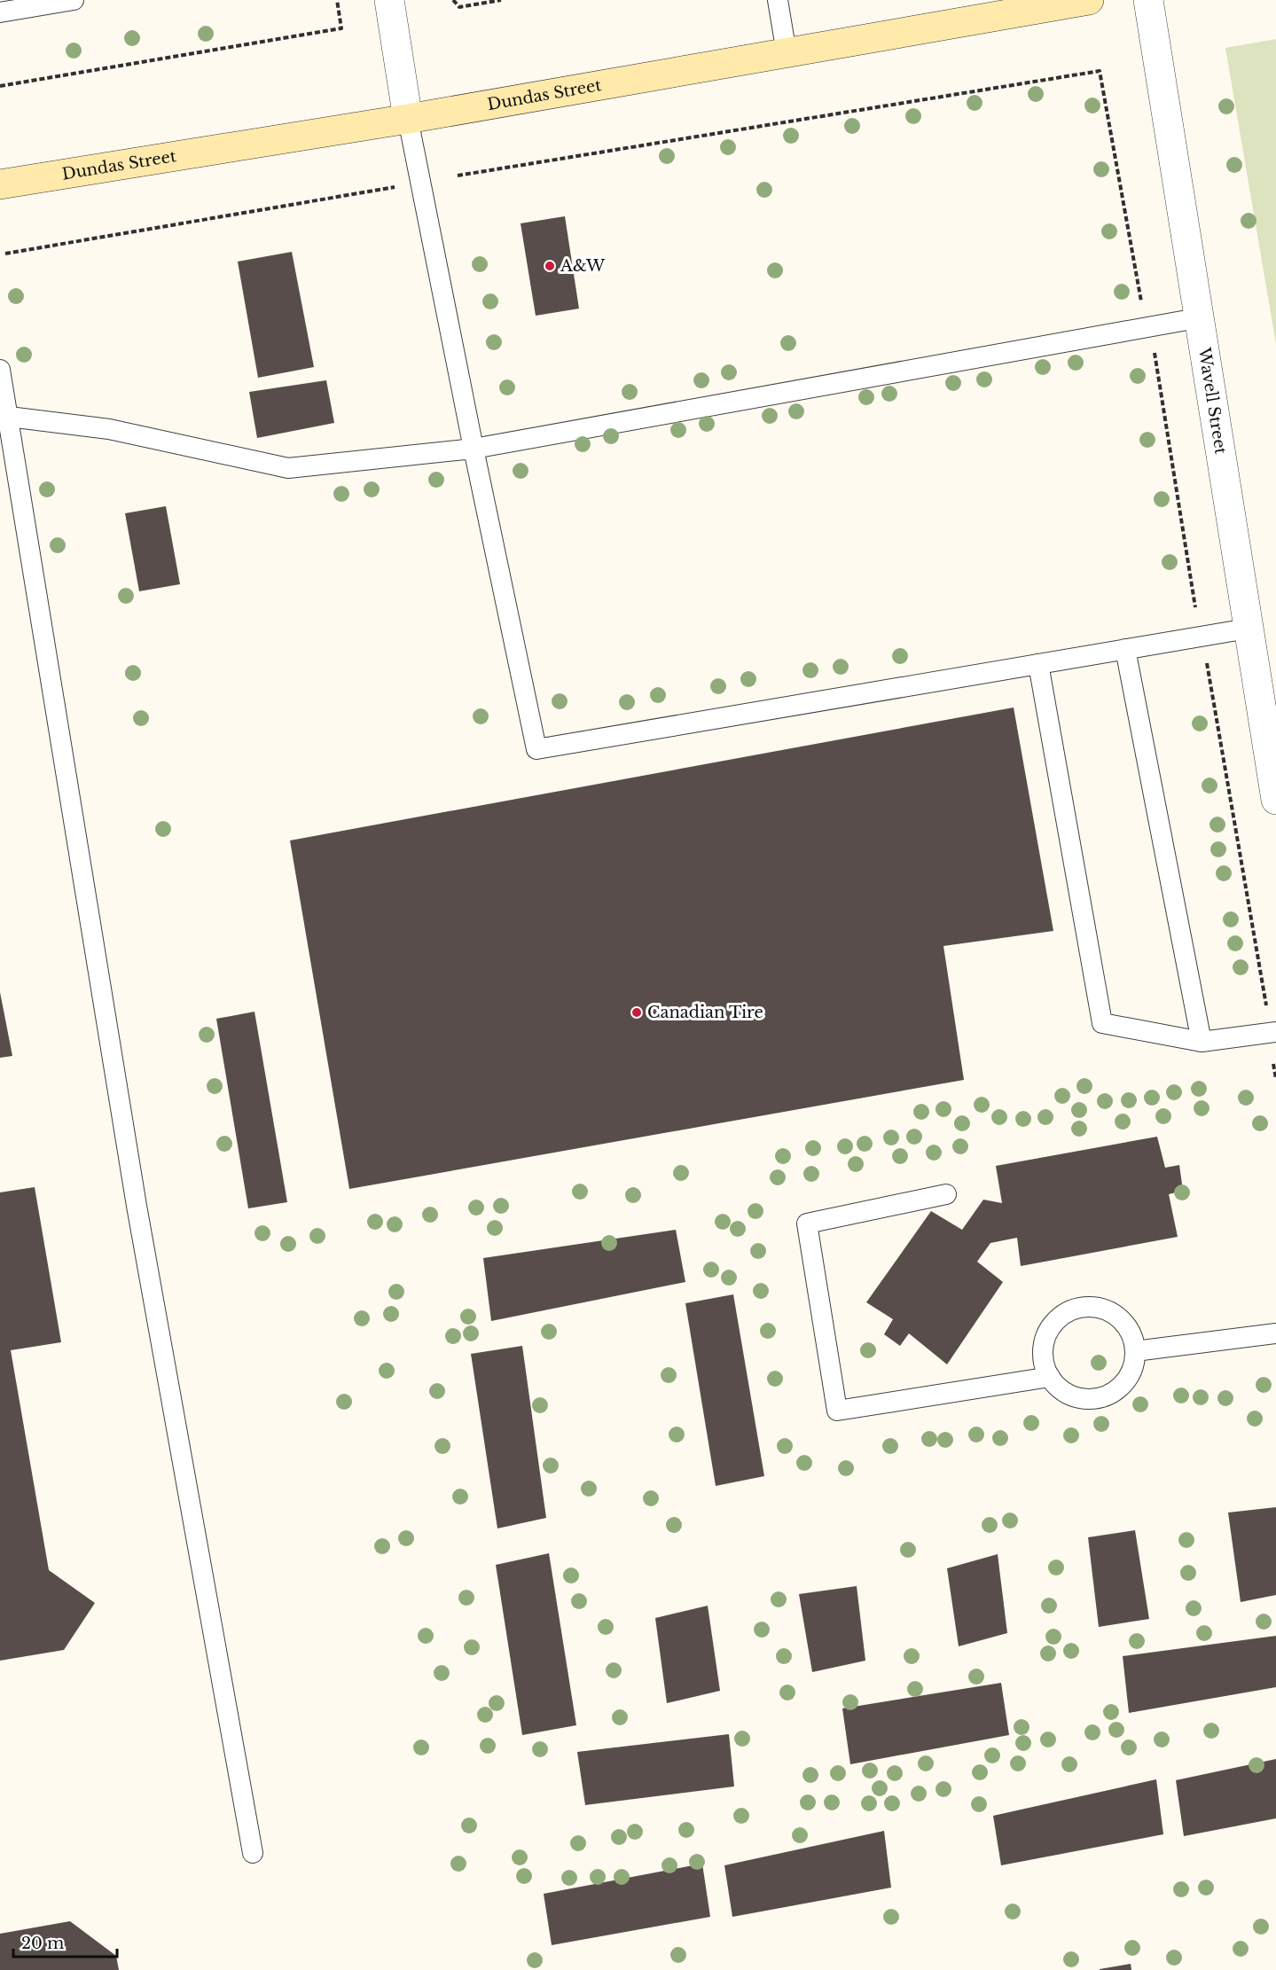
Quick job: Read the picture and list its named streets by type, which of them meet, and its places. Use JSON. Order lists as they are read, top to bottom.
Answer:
{
  "streets": {
    "main road": ["Dundas Street"],
    "street": ["Wavell Street"]
  },
  "places": ["A&W", "Canadian Tire"],
  "scale_bar": "20 m"
}
